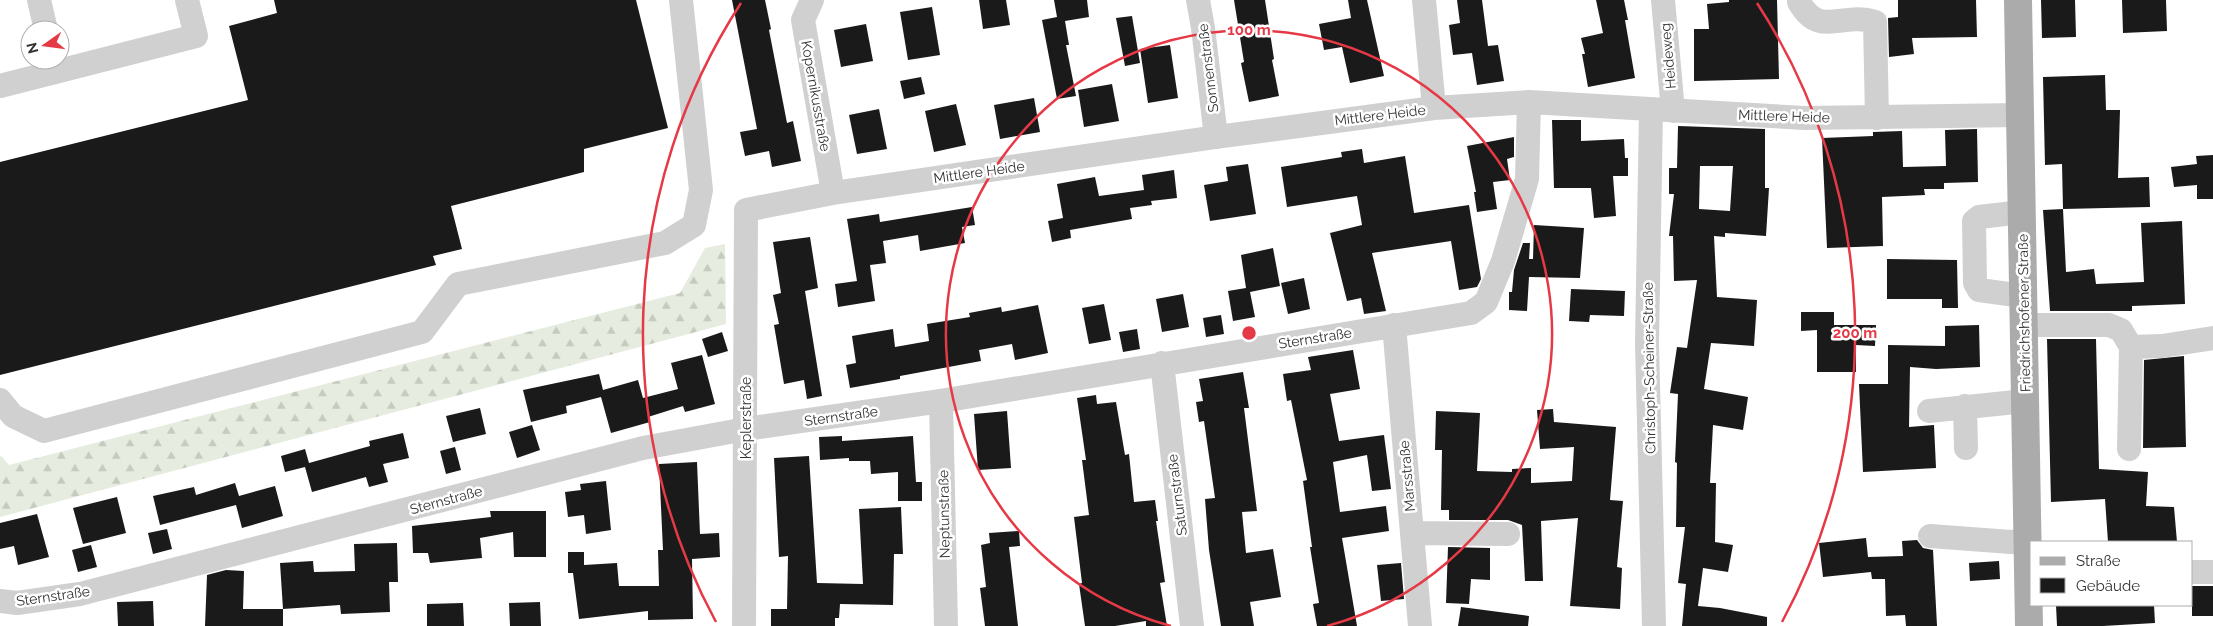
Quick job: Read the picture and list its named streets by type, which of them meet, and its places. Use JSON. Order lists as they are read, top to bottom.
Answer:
{
  "streets": {
    "main road": ["Friedrichshofener Straße"],
    "street": [
      "Heideweg",
      "Sonnenstraße",
      "Kopernikusstraße",
      "Mittlere Heide",
      "Sternstraße",
      "Christoph-Scheiner-Straße",
      "Keplerstraße",
      "Marsstraße",
      "Saturnstraße",
      "Neptunstraße"
    ]
  },
  "crossings": [
    ["Heideweg", "Mittlere Heide"],
    ["Heideweg", "Christoph-Scheiner-Straße"],
    ["Sonnenstraße", "Mittlere Heide"],
    ["Kopernikusstraße", "Mittlere Heide"],
    ["Mittlere Heide", "Friedrichshofener Straße"],
    ["Mittlere Heide", "Sternstraße"],
    ["Mittlere Heide", "Christoph-Scheiner-Straße"],
    ["Mittlere Heide", "Keplerstraße"],
    ["Sternstraße", "Keplerstraße"],
    ["Sternstraße", "Marsstraße"],
    ["Sternstraße", "Saturnstraße"],
    ["Sternstraße", "Neptunstraße"]
  ],
  "legend": ["Straße", "Gebäude"],
  "north": "left",
  "rings": ["100 m", "200 m"]
}
